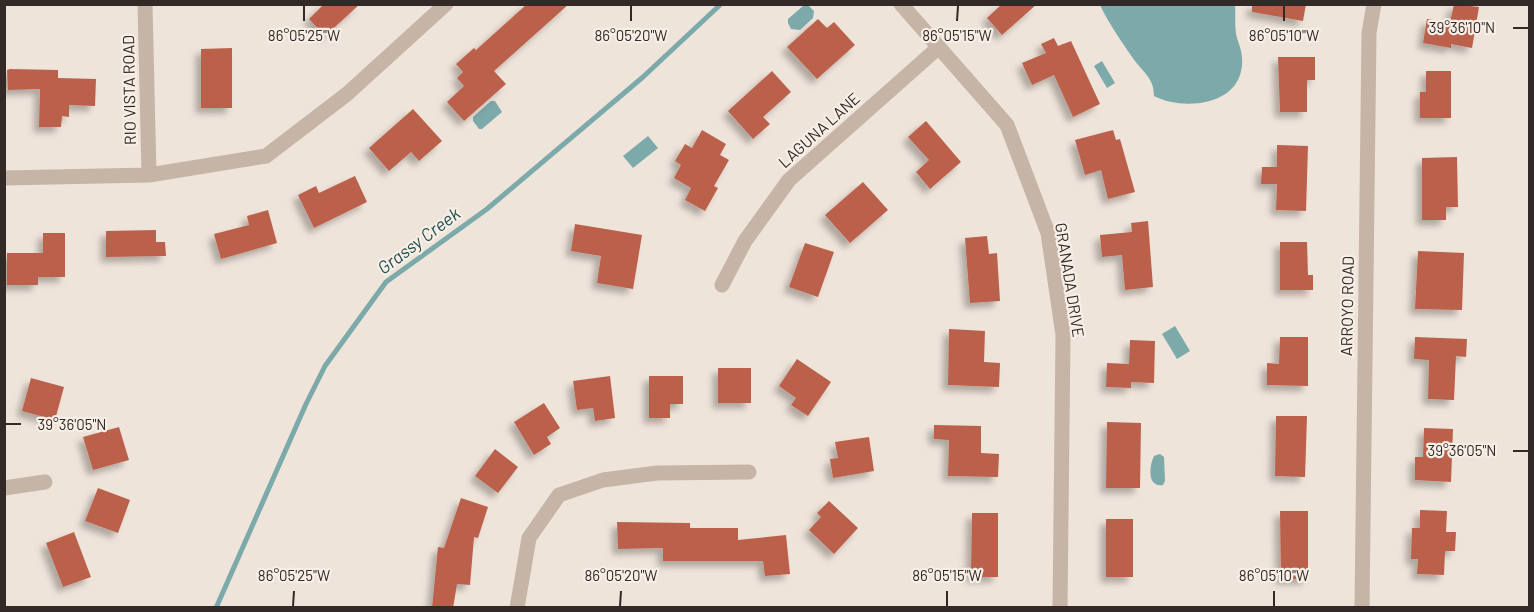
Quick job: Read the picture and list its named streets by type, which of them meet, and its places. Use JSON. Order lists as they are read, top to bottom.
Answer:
{
  "streets": {
    "street": [
      "RIO VISTA ROAD",
      "LAGUNA LANE",
      "GRANADA DRIVE",
      "ARROYO ROAD"
    ]
  },
  "crossings": [
    ["LAGUNA LANE", "GRANADA DRIVE"]
  ],
  "water": ["Grassy Creek"],
  "coordinates": [
    "39°36'10\"N",
    "86°05'25\"W",
    "86°05'20\"W",
    "86°05'15\"W",
    "86°05'10\"W",
    "39°36'05\"N"
  ]
}
